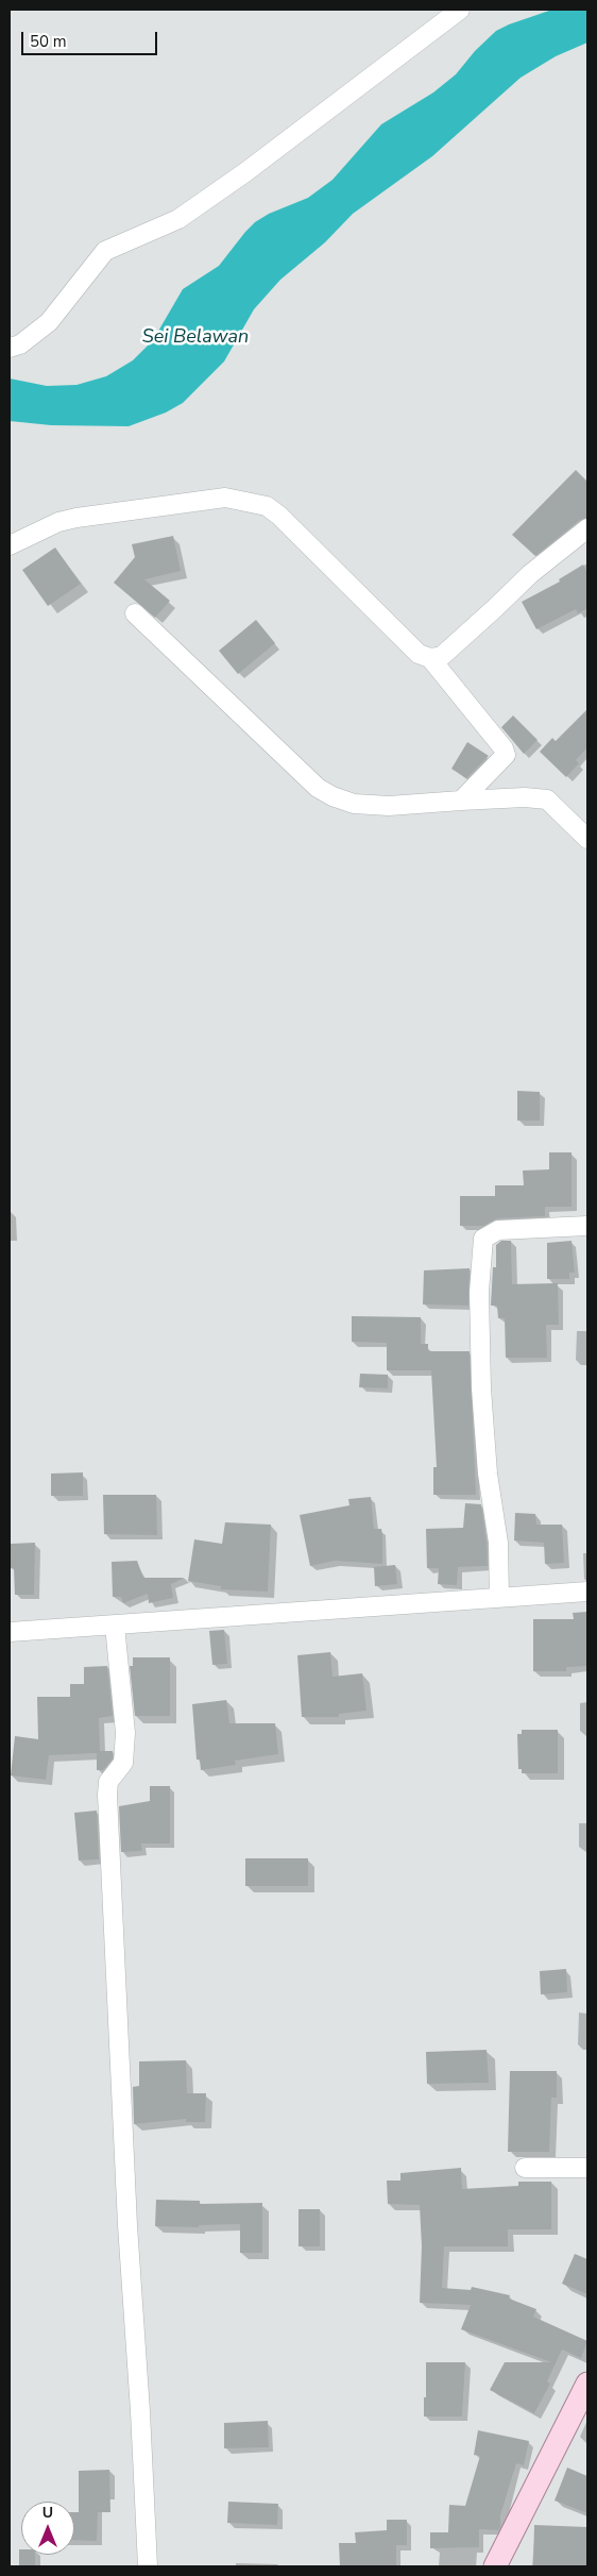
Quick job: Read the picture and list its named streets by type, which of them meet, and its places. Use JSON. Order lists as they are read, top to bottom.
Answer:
{
  "water": ["Sei Belawan"],
  "scale_bar": "50 m",
  "north": "top"
}
